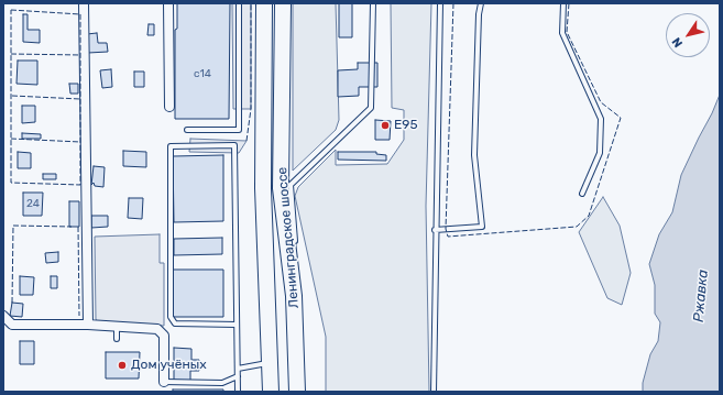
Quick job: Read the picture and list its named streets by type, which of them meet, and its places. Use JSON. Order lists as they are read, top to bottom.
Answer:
{
  "streets": {
    "highway": ["Ленинградское шоссе"]
  },
  "water": ["Ржавка"],
  "places": ["E95", "Дом учёных"],
  "house_numbers": ["с14", "24"],
  "north": "bottom left"
}
